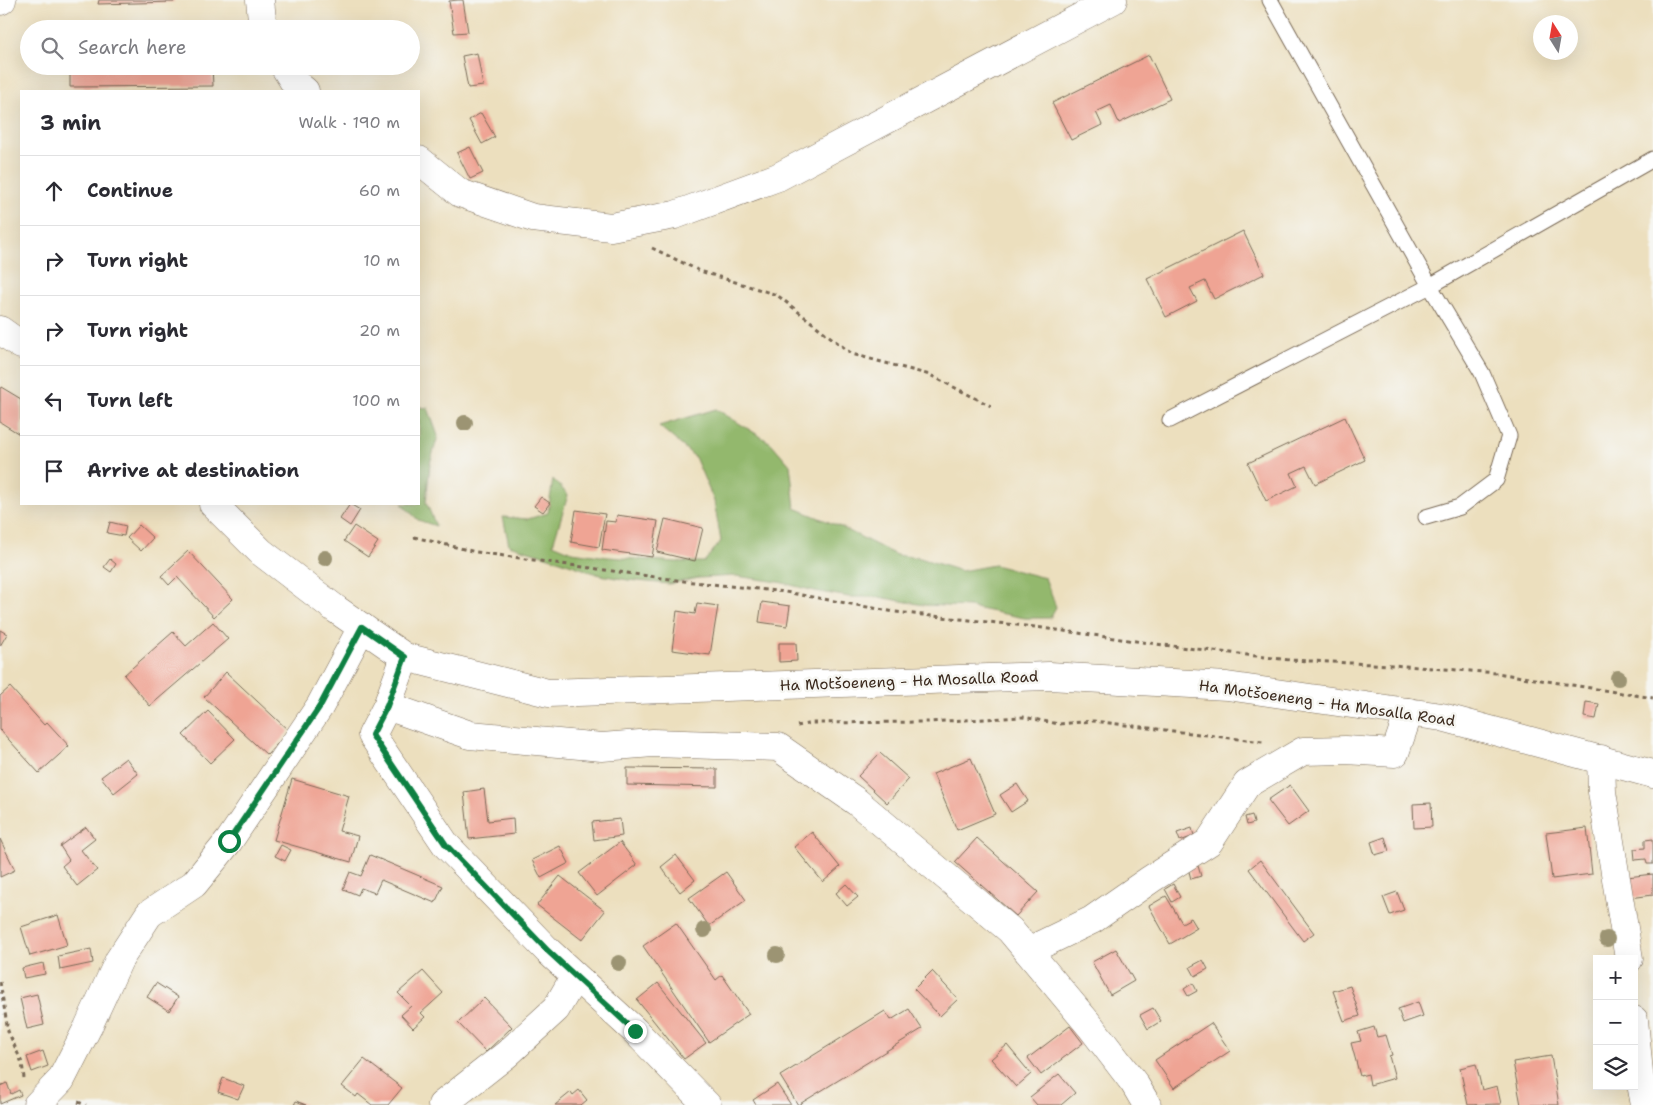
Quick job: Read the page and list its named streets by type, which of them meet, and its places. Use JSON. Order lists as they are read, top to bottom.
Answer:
{
  "streets": {
    "street": ["Ha Motšoeneng - Ha Mosalla Road"]
  },
  "north": "top",
  "page": {
    "search": "Search here",
    "heading": ["3 min", "Walk · 190 m"],
    "list": [
      ["Continue", "60 m"],
      ["Turn right", "10 m"],
      ["Turn right", "20 m"],
      ["Turn left", "100 m"],
      "Arrive at destination"
    ],
    "map_buttons": ["+", "−"]
  }
}
